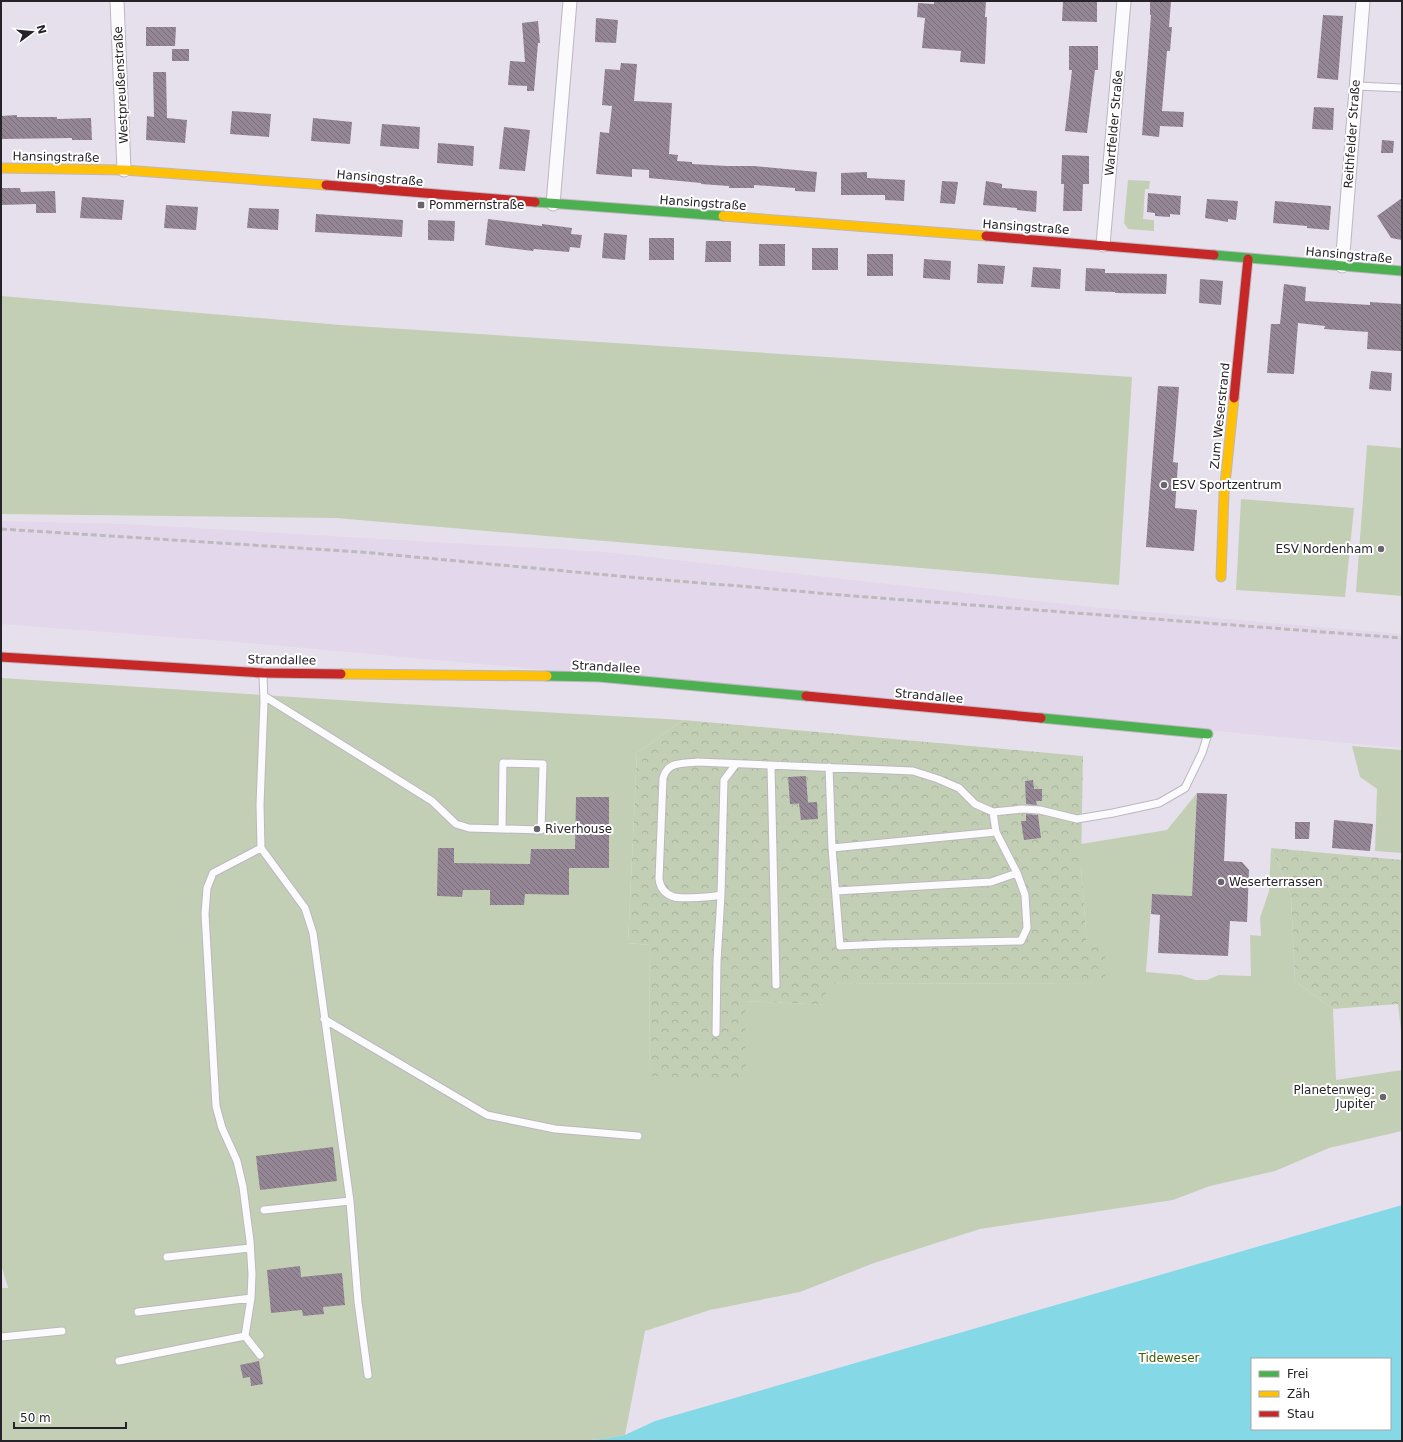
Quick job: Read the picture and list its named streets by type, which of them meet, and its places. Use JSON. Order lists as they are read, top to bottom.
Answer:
{
  "streets": {
    "street": [
      "Westpreußenstraße",
      "Wartfelder Straße",
      "Reithfelder Straße",
      "Hansingstraße",
      "Zum Weserstrand",
      "Strandallee"
    ]
  },
  "crossings": [
    ["Westpreußenstraße", "Hansingstraße"],
    ["Wartfelder Straße", "Hansingstraße"],
    ["Reithfelder Straße", "Hansingstraße"],
    ["Hansingstraße", "Zum Weserstrand"]
  ],
  "parks": ["Tideweser"],
  "places": {
    "transit": ["Pommernstraße"],
    "other": [
      "ESV Sportzentrum",
      "ESV Nordenham",
      "Riverhouse",
      "Weserterrassen",
      "Planetenweg: Jupiter"
    ]
  },
  "legend": ["Frei", "Zäh", "Stau"],
  "scale_bar": "50 m",
  "north": "right"
}
